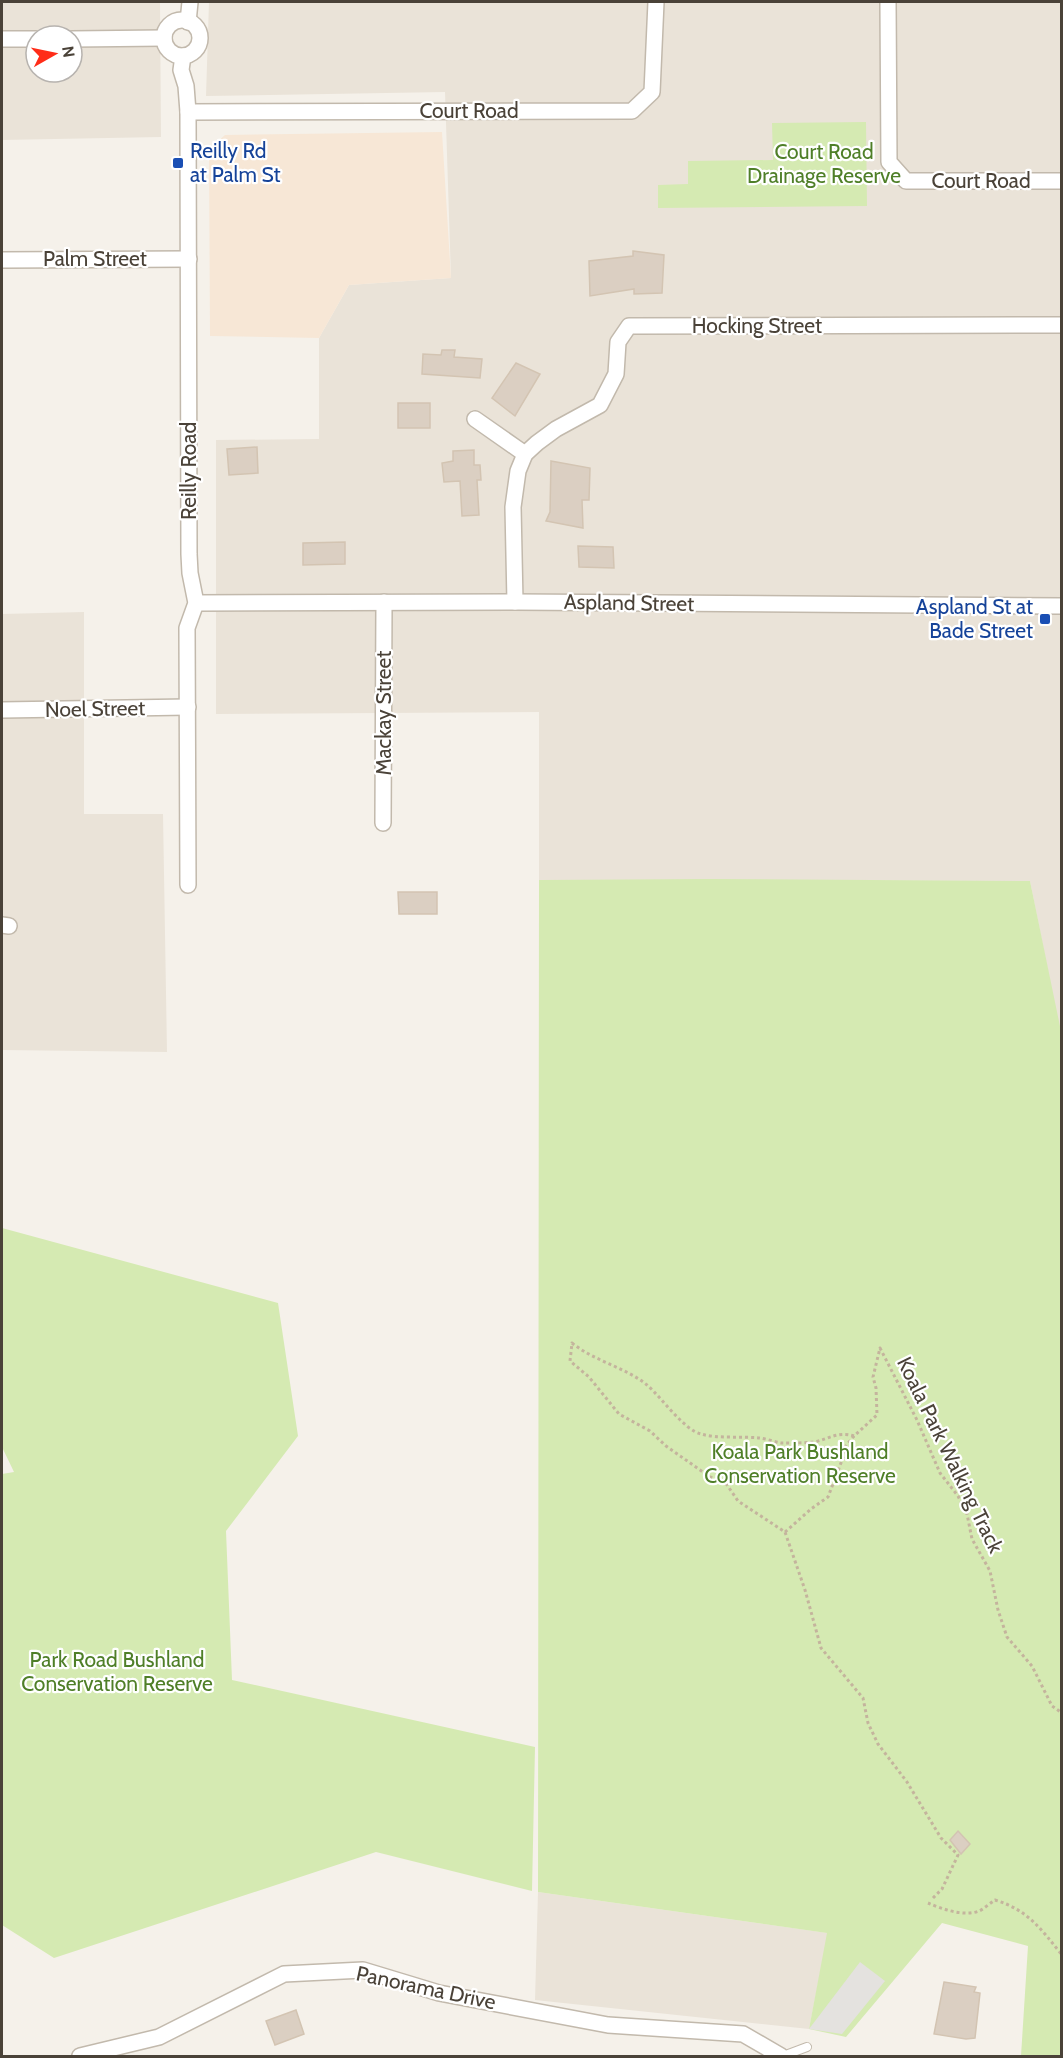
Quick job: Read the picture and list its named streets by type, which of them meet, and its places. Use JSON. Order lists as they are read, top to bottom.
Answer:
{
  "streets": {
    "street": [
      "Court Road",
      "Palm Street",
      "Hocking Street",
      "Reilly Road",
      "Aspland Street",
      "Noel Street",
      "Mackay Street",
      "Panorama Drive"
    ],
    "path": ["Koala Park Walking Track"]
  },
  "crossings": [
    ["Court Road", "Reilly Road"],
    ["Palm Street", "Reilly Road"],
    ["Reilly Road", "Aspland Street"],
    ["Reilly Road", "Noel Street"],
    ["Aspland Street", "Mackay Street"]
  ],
  "parks": ["Court Road Drainage Reserve", "Koala Park Bushland Conservation Reserve", "Park Road Bushland Conservation Reserve"],
  "places": {
    "transit": ["Reilly Rd at Palm St", "Aspland St at Bade Street"]
  },
  "north": "right"
}
